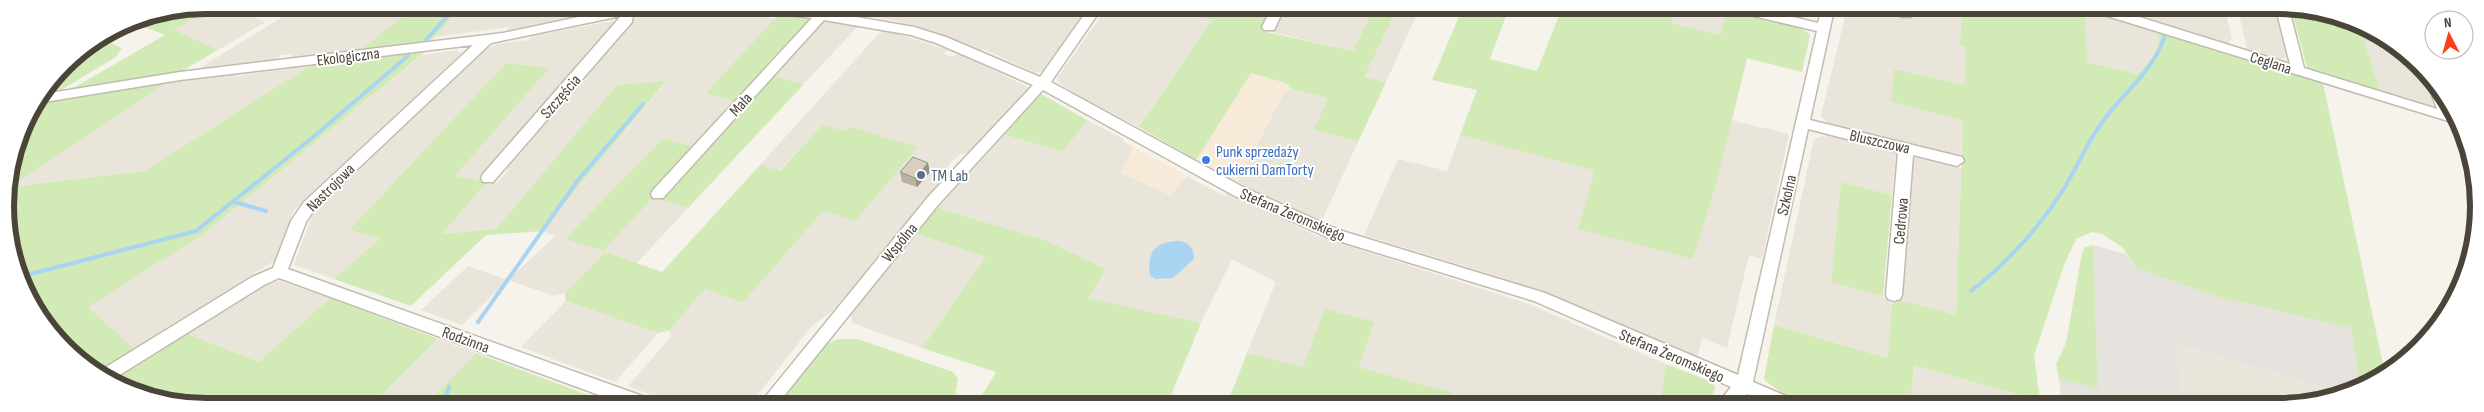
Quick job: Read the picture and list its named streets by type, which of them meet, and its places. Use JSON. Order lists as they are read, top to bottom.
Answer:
{
  "streets": {
    "street": [
      "Ekologiczna",
      "Ceglana",
      "Szczęścia",
      "Mała",
      "Bluszczowa",
      "Nastrojowa",
      "Szkolna",
      "Stefana Żeromskiego",
      "Cedrowa",
      "Wspólna",
      "Rodzinna"
    ]
  },
  "crossings": [
    ["Ekologiczna", "Nastrojowa"],
    ["Mała", "Stefana Żeromskiego"],
    ["Bluszczowa", "Szkolna"],
    ["Bluszczowa", "Cedrowa"],
    ["Nastrojowa", "Rodzinna"],
    ["Szkolna", "Stefana Żeromskiego"],
    ["Stefana Żeromskiego", "Wspólna"]
  ],
  "places": ["Punk sprzedaży cukierni DamTorty", "TM Lab"],
  "north": "top"
}
